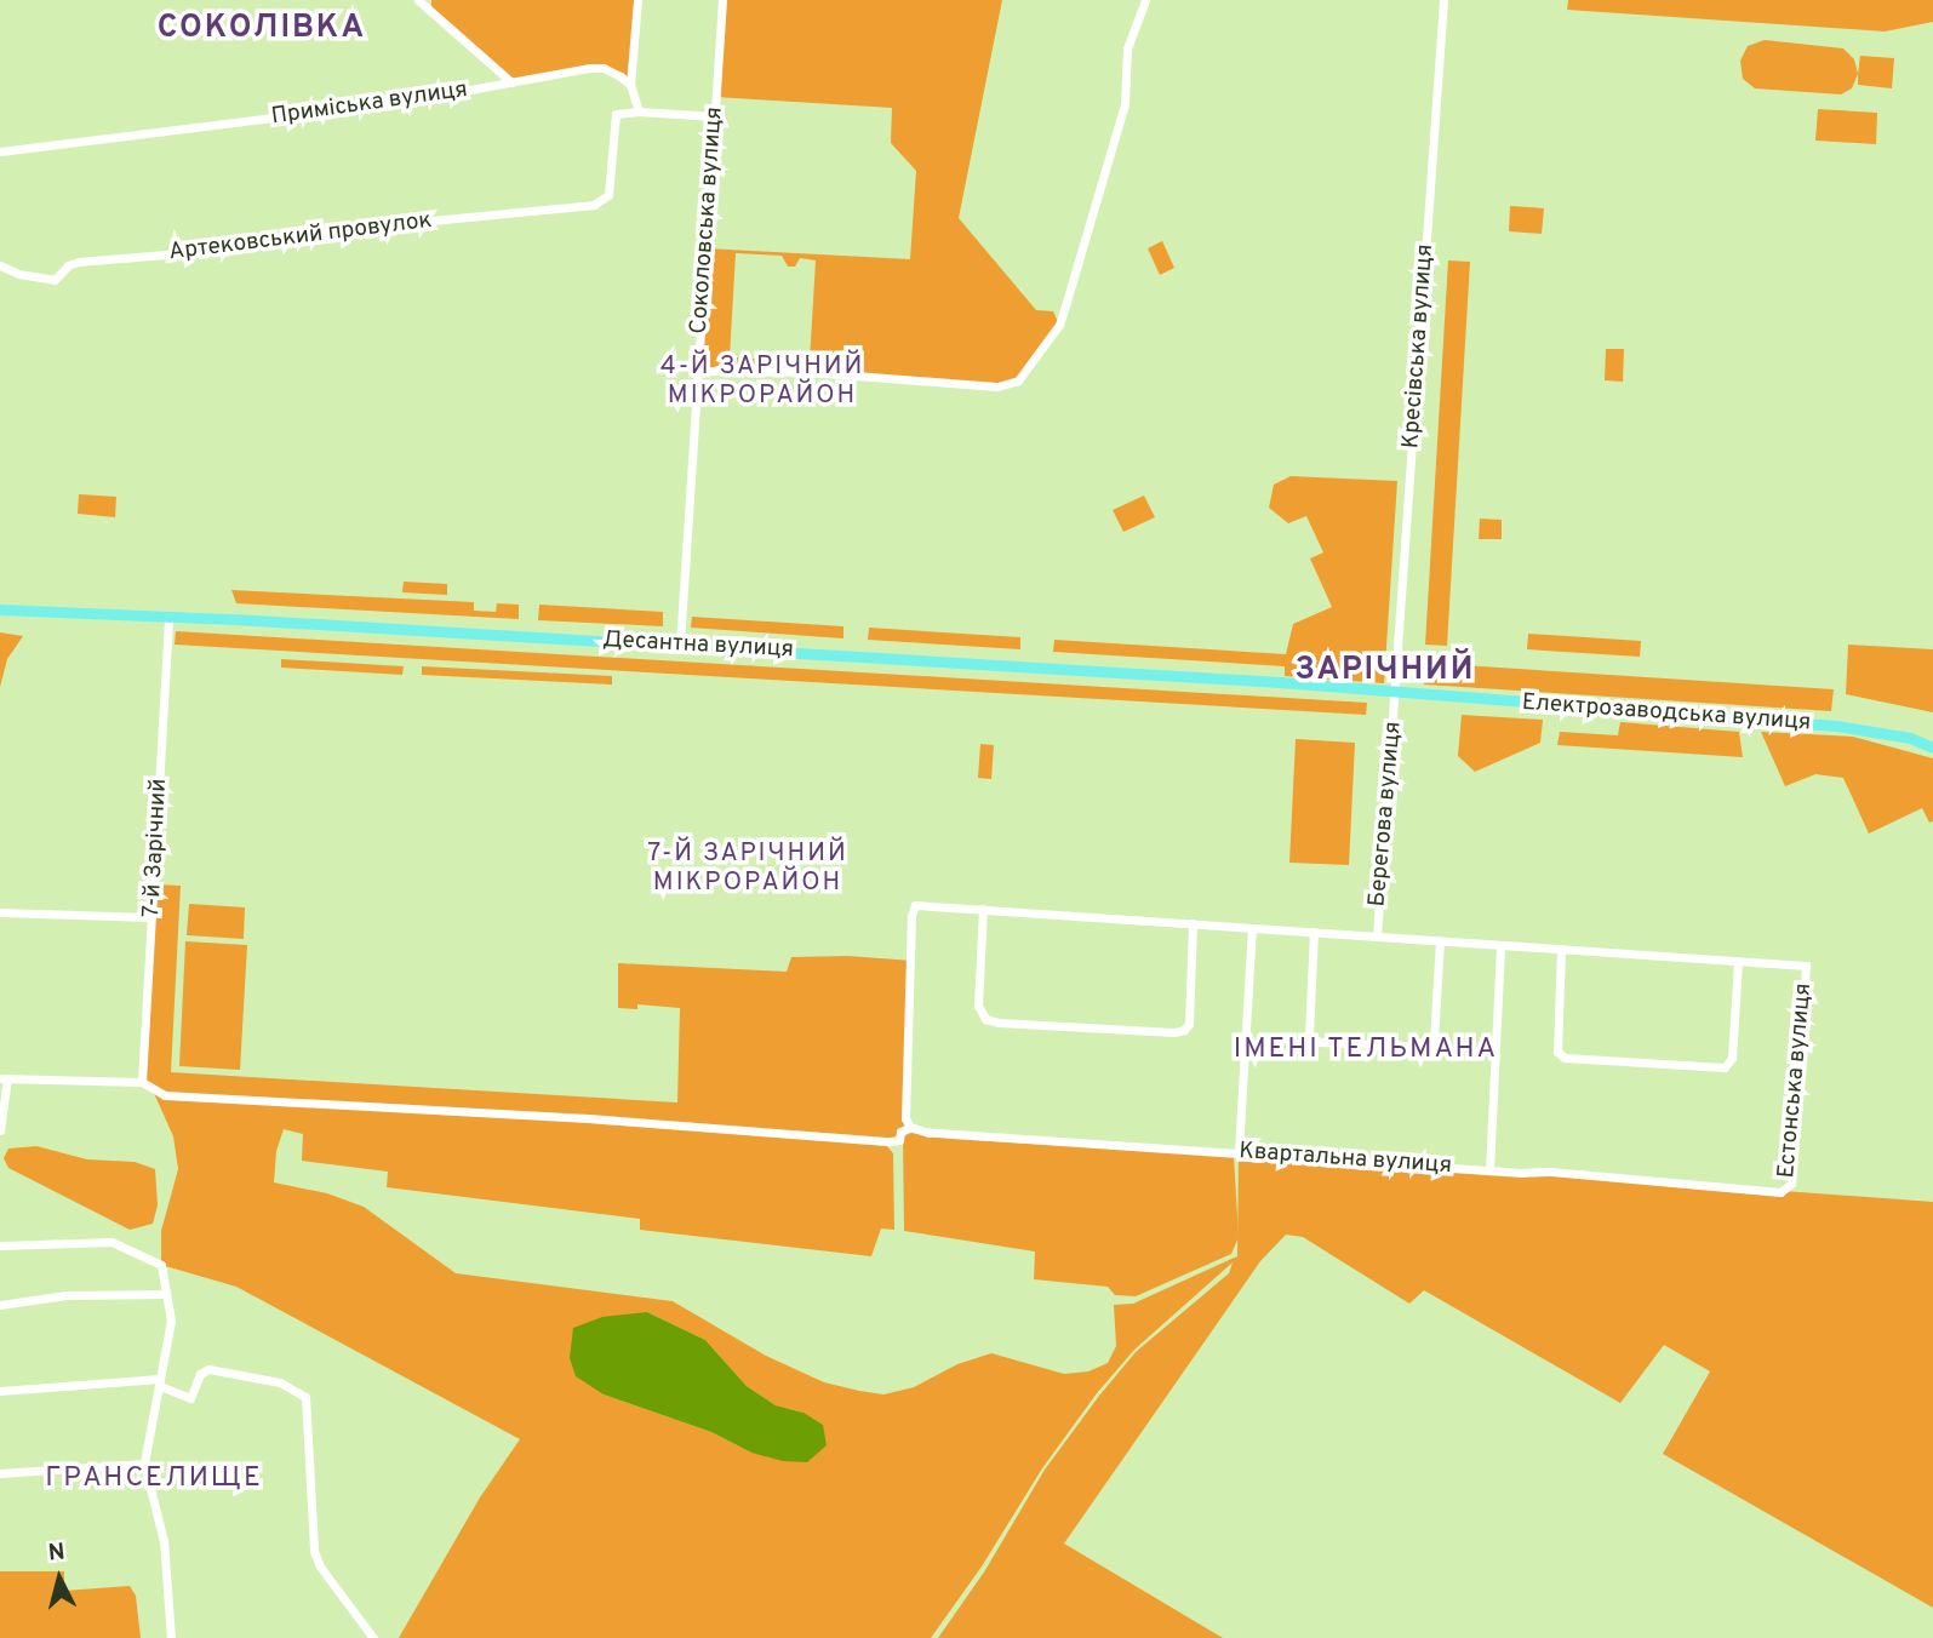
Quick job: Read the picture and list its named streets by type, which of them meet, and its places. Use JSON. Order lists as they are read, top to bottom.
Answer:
{
  "streets": {
    "main road": ["Десантна вулиця", "Електрозаводська вулиця"],
    "street": [
      "Приміська вулиця",
      "Соколовська вулиця",
      "Артековський провулок",
      "Кресівська вулиця",
      "Берегова вулиця",
      "7-й Зарічний",
      "Естонська вулиця",
      "Квартальна вулиця"
    ]
  },
  "crossings": [
    ["Соколовська вулиця", "Десантна вулиця"],
    ["Кресівська вулиця", "Десантна вулиця"],
    ["Кресівська вулиця", "Електрозаводська вулиця"],
    ["Кресівська вулиця", "Берегова вулиця"],
    ["Десантна вулиця", "Електрозаводська вулиця"],
    ["Десантна вулиця", "Берегова вулиця"],
    ["Десантна вулиця", "7-й Зарічний"],
    ["Електрозаводська вулиця", "Берегова вулиця"],
    ["Берегова вулиця", "Естонська вулиця"],
    ["Берегова вулиця", "Квартальна вулиця"],
    ["Естонська вулиця", "Квартальна вулиця"]
  ],
  "districts": [
    "СОКОЛІВКА",
    "4-Й ЗАРІЧНИЙ МІКРОРАЙОН",
    "ЗАРІЧНИЙ",
    "7-Й ЗАРІЧНИЙ МІКРОРАЙОН",
    "ІМЕНІ ТЕЛЬМАНА",
    "ГРАНСЕЛИЩЕ"
  ],
  "north": "top"
}
